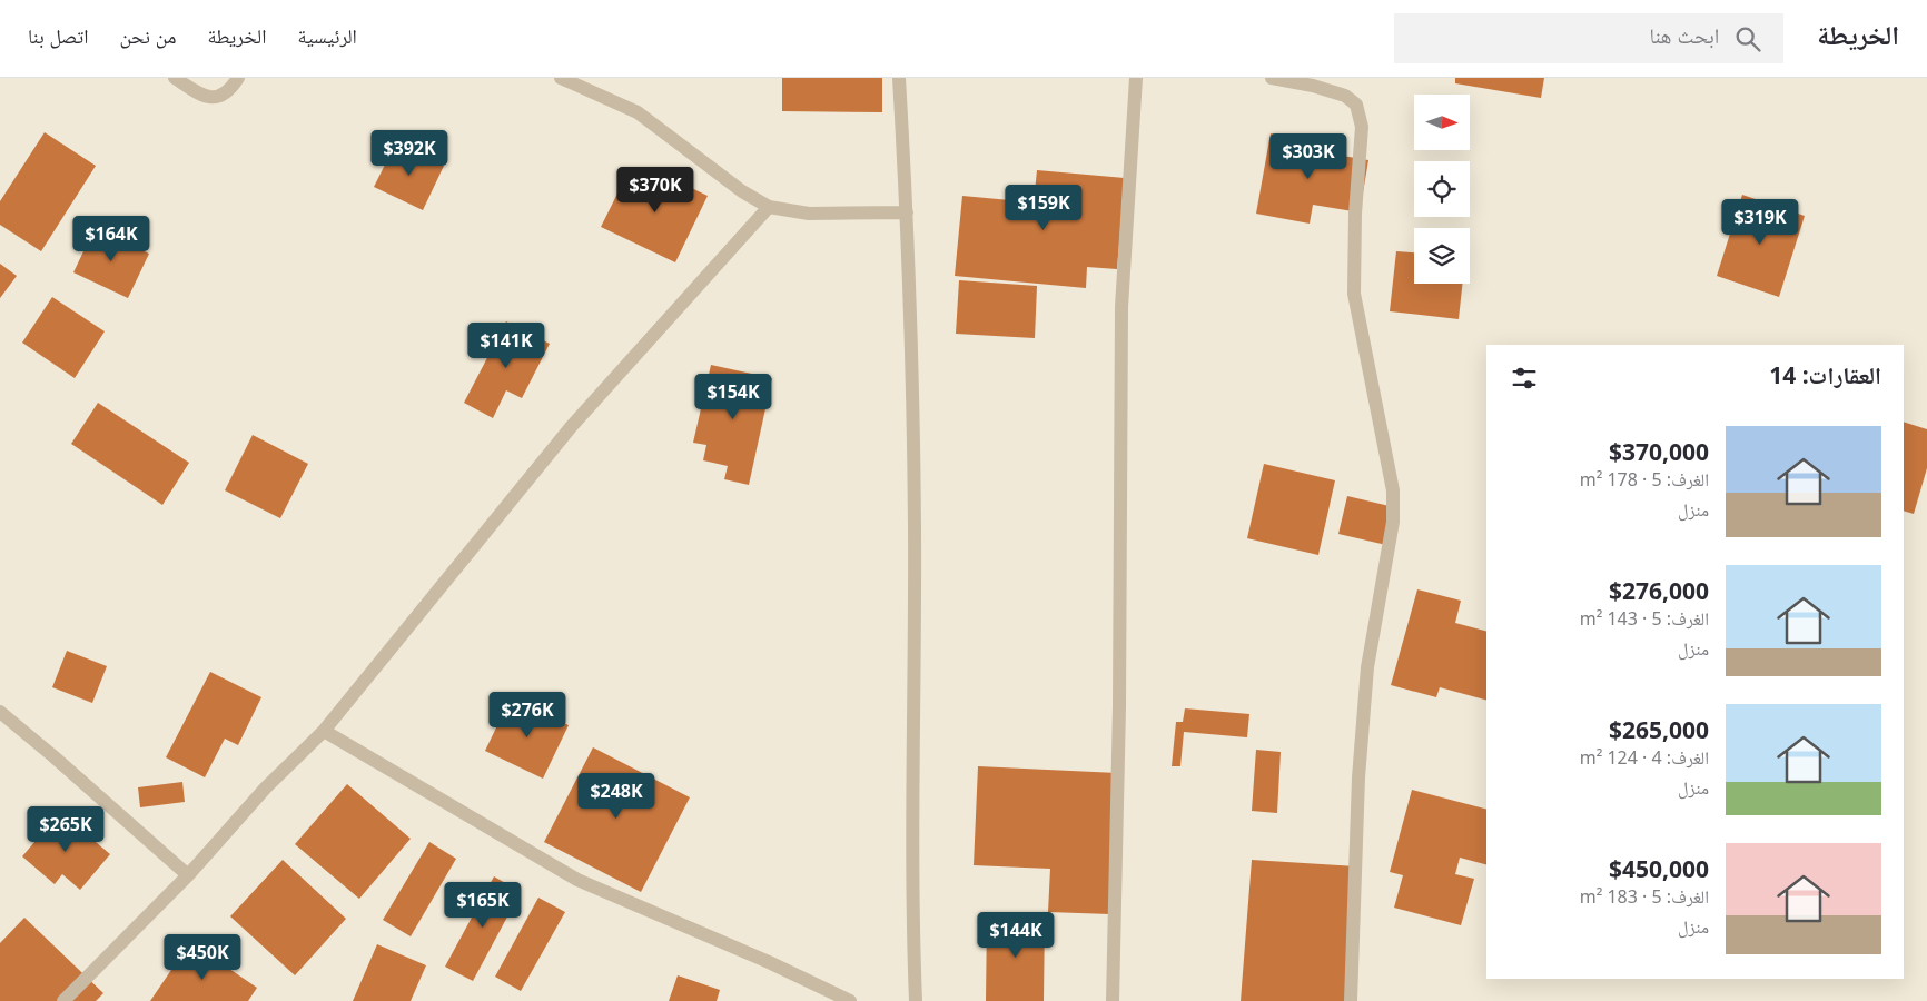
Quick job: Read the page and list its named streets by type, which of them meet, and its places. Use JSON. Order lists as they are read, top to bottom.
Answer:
{
  "north": "right",
  "page": {
    "header": "الخريطة",
    "search": "ابحث هنا",
    "nav": [
      "الرئيسية",
      "الخريطة",
      "من نحن",
      "اتصل بنا"
    ],
    "price": [
      "$392K",
      "$303K",
      "$370K",
      "$159K",
      "$319K",
      "$164K",
      "$141K",
      "$154K",
      "$276K",
      "$248K",
      "$265K",
      "$165K",
      "$144K",
      "$450K"
    ],
    "heading": "العقارات: 14",
    "list": [
      {
        "name": "$370,000",
        "note": "الغرف: 5 · 178 m² · منزل"
      },
      {
        "name": "$276,000",
        "note": "الغرف: 5 · 143 m² · منزل"
      },
      {
        "name": "$265,000",
        "note": "الغرف: 4 · 124 m² · منزل"
      },
      {
        "name": "$450,000",
        "note": "الغرف: 5 · 183 m² · منزل"
      }
    ]
  }
}
